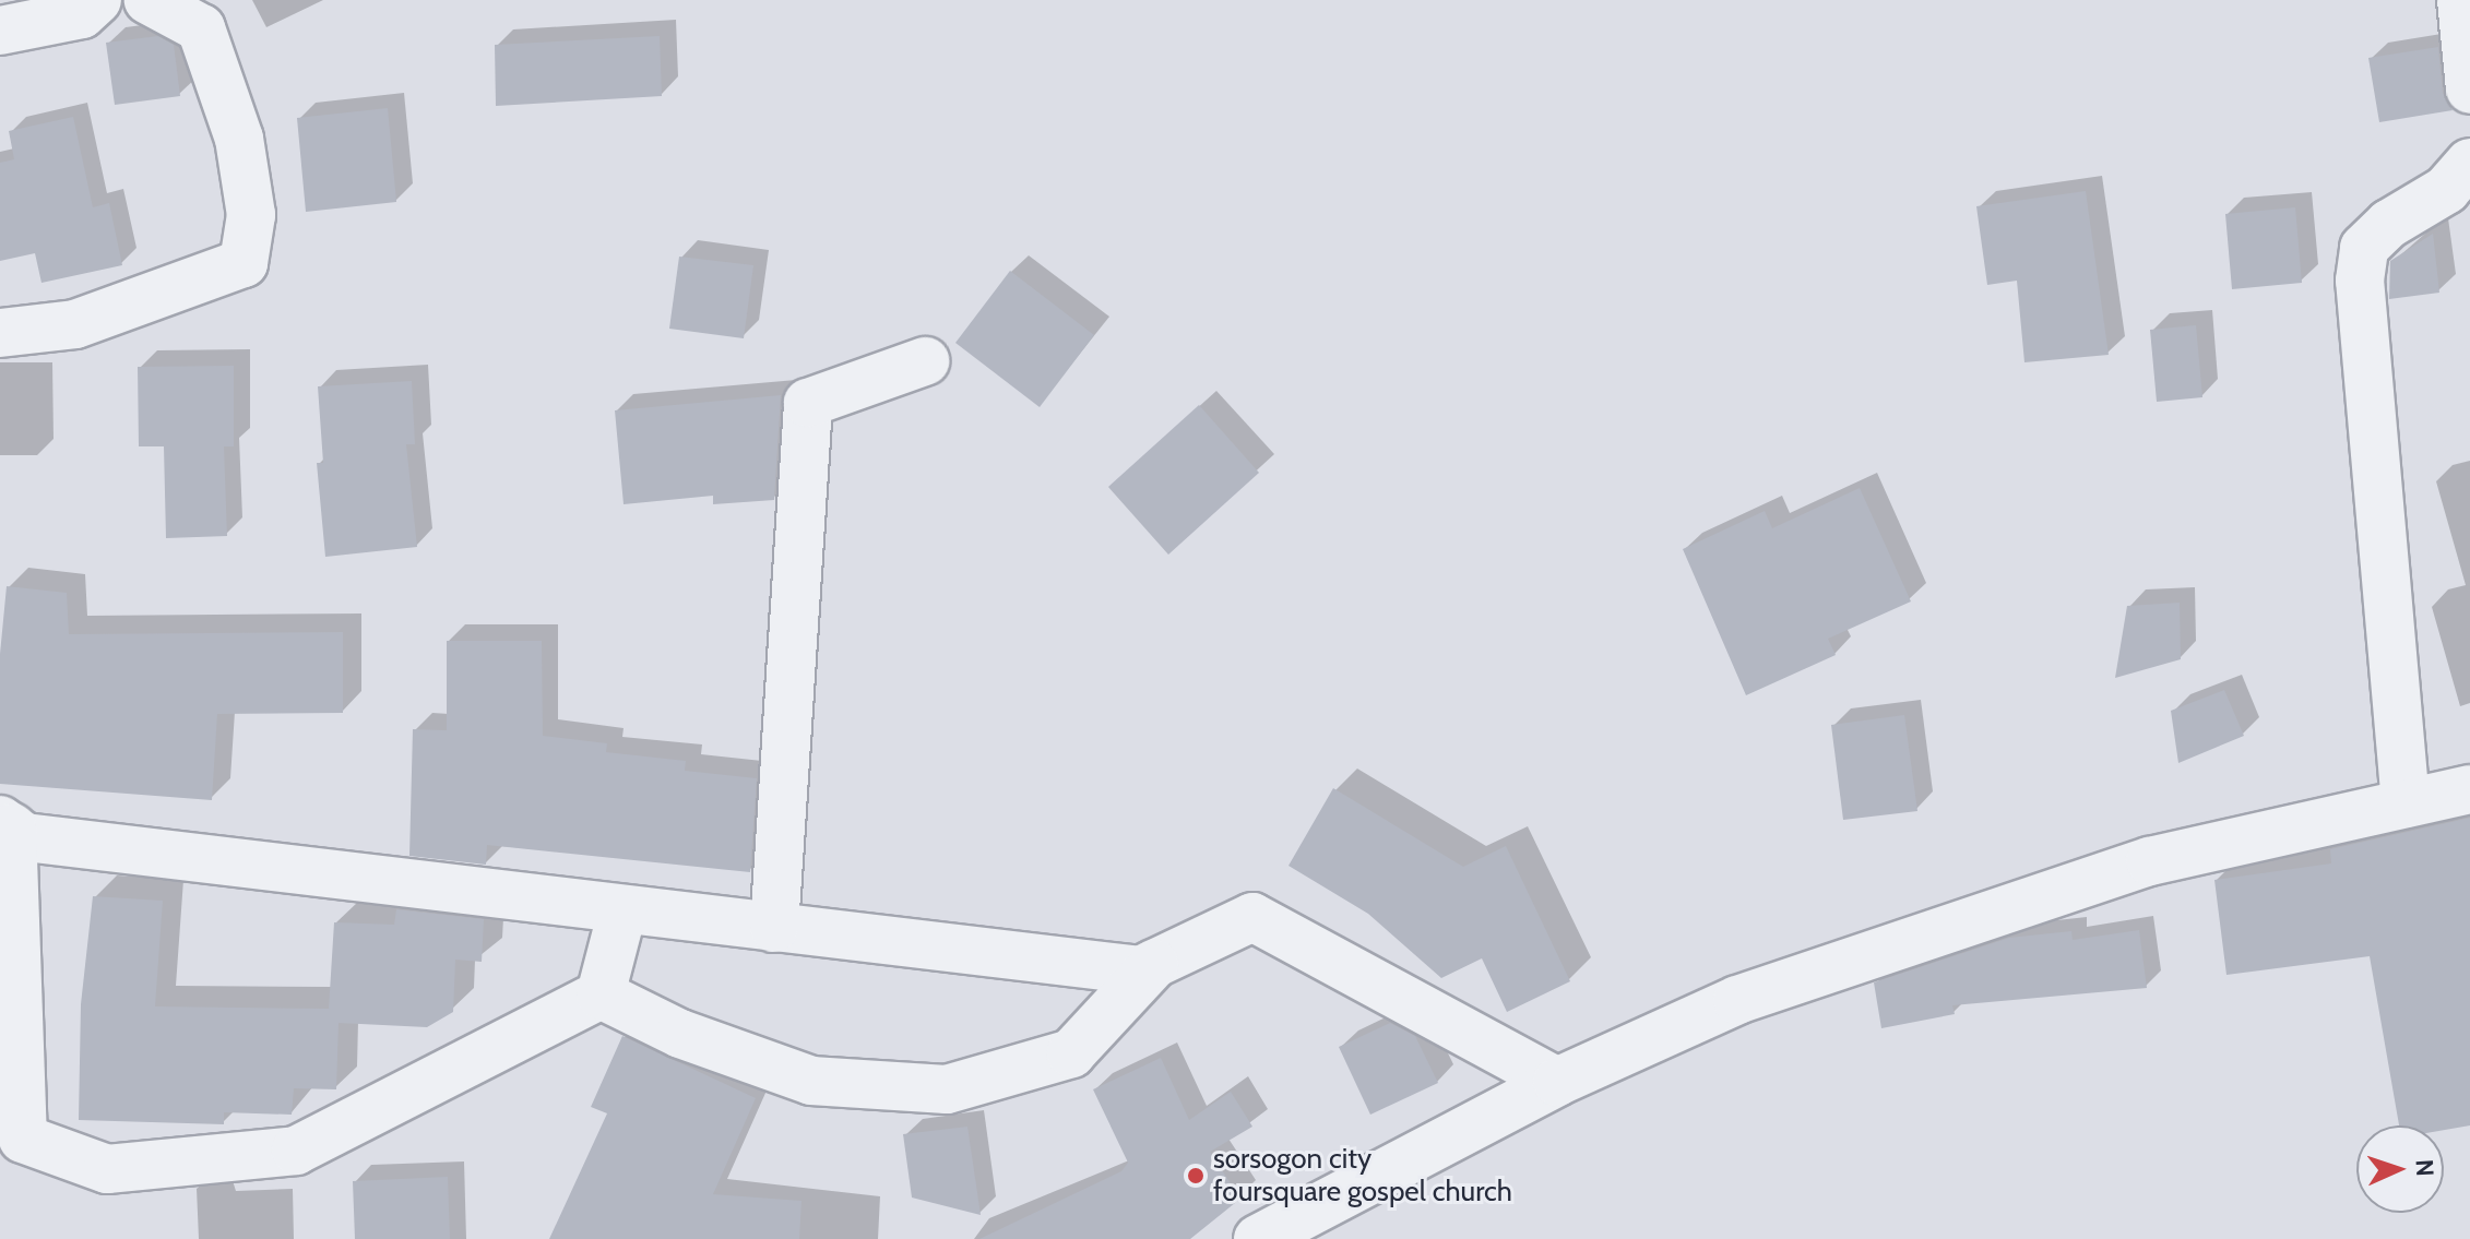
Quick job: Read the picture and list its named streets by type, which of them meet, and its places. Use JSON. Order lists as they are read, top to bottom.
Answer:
{
  "places": ["sorsogon city foursquare gospel church"],
  "north": "right"
}
